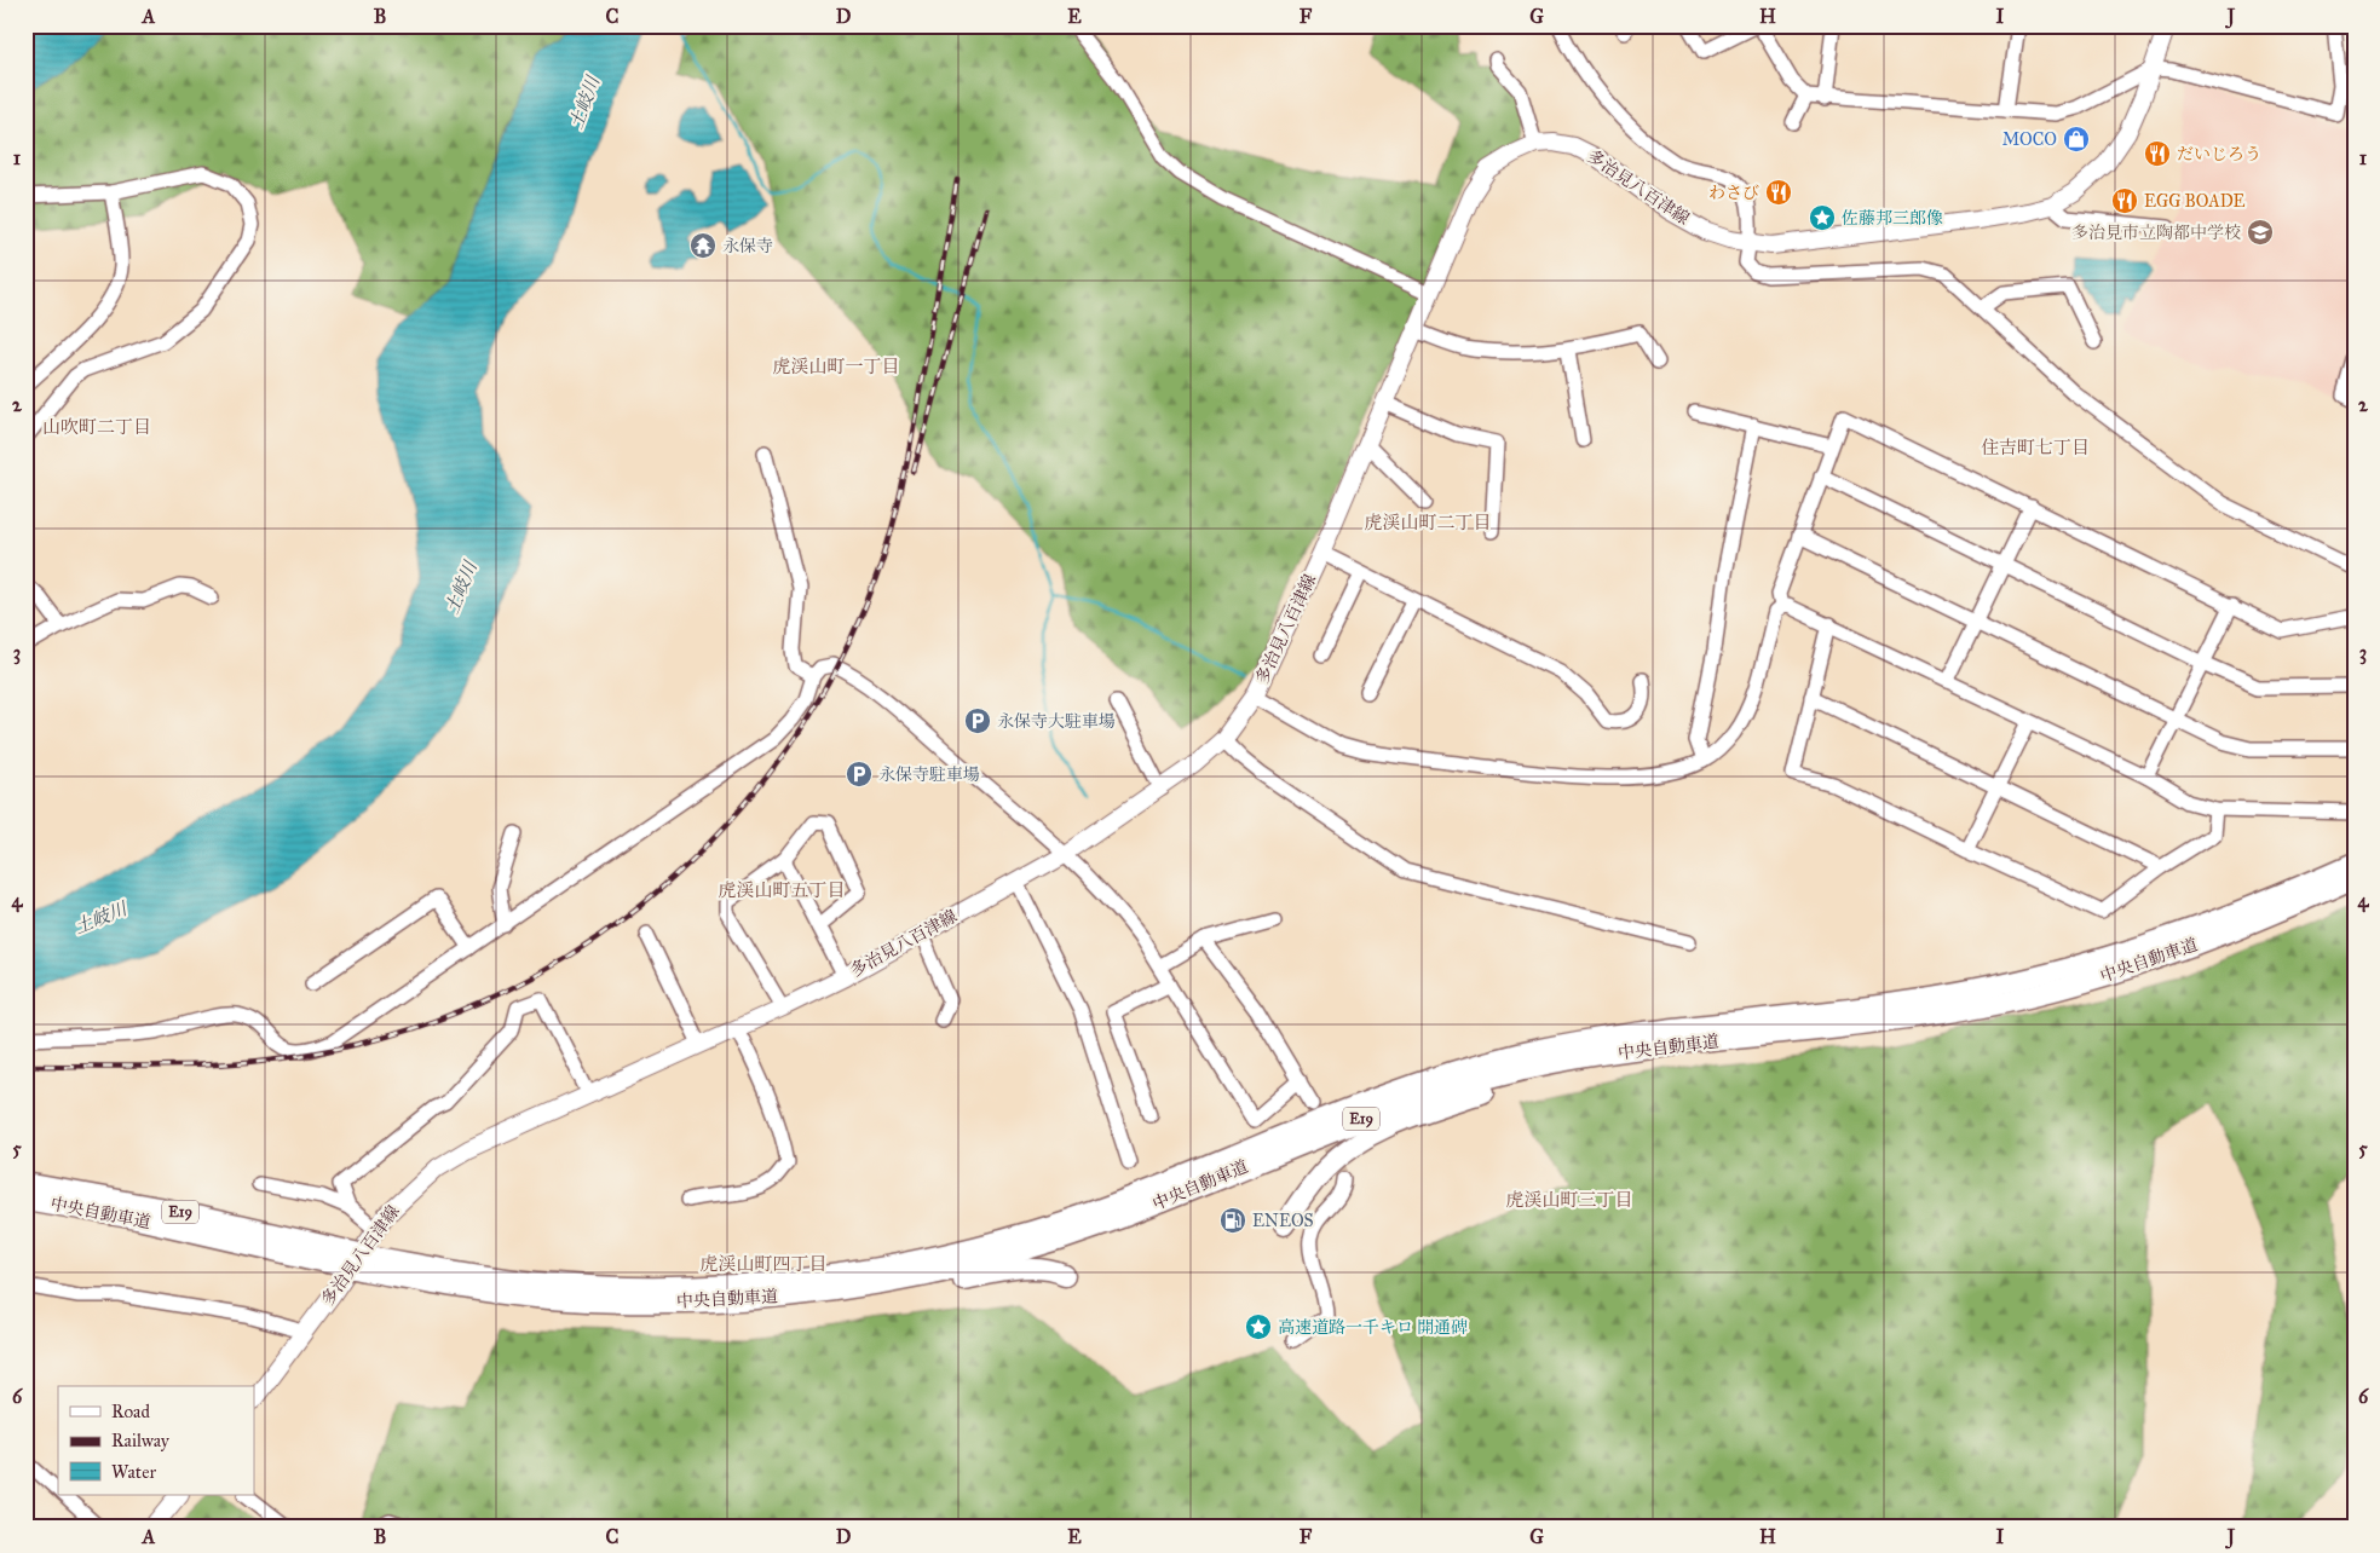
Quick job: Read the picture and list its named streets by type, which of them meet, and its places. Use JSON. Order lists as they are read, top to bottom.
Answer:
{
  "streets": {
    "highway": ["中央自動車道", "E19"],
    "main road": ["多治見八百津線"]
  },
  "districts": [
    "虎渓山町一丁目",
    "山吹町二丁目",
    "住吉町七丁目",
    "虎渓山町二丁目",
    "虎渓山町五丁目",
    "虎渓山町三丁目",
    "虎渓山町四丁目"
  ],
  "water": ["土岐川"],
  "places": {
    "shop": ["MOCO"],
    "restaurant": ["だいじろう", "わさび", "EGG BOADE"],
    "place": ["佐藤邦三郎像", "高速道路一千キロ 開通碑"],
    "school or university": ["多治見市立陶都中学校"],
    "temple": ["永保寺"],
    "parking": ["永保寺大駐車場", "永保寺駐車場"],
    "fuel station": ["ENEOS"]
  },
  "legend": ["Road", "Railway", "Water"],
  "grid": {
    "columns": [
      "A",
      "B",
      "C",
      "D",
      "E",
      "F",
      "G",
      "H",
      "I",
      "J"
    ],
    "rows": [
      "1",
      "2",
      "3",
      "4",
      "5",
      "6"
    ]
  }
}
